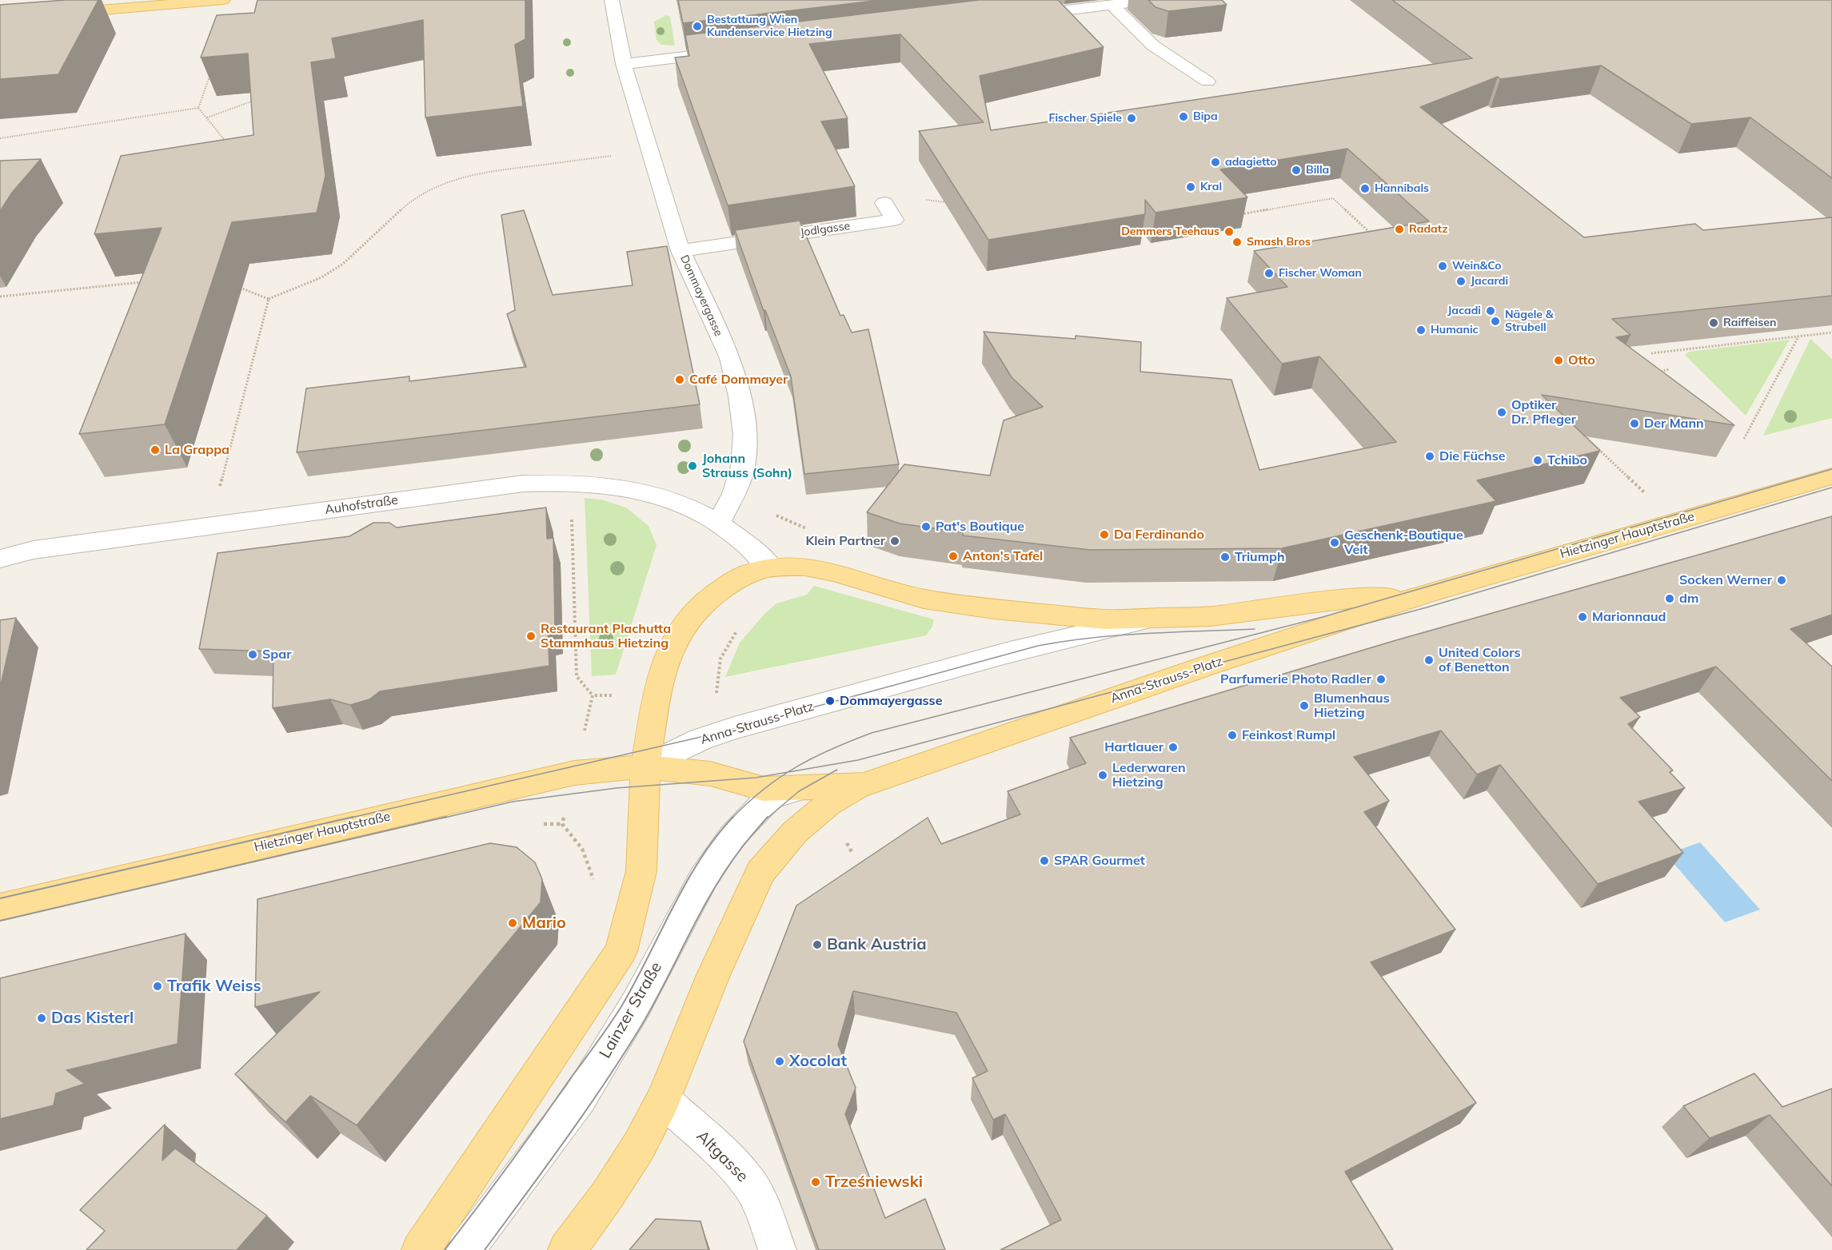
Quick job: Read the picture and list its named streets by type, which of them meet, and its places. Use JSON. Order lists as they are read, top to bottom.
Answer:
{
  "streets": {
    "main road": ["Hietzinger Hauptstraße", "Anna-Strauss-Platz"],
    "street": [
      "Jodlgasse",
      "Dommayergasse",
      "Auhofstraße",
      "Lainzer Straße",
      "Altgasse"
    ]
  },
  "crossings": [
    ["Jodlgasse", "Dommayergasse"],
    ["Dommayergasse", "Auhofstraße"],
    ["Hietzinger Hauptstraße", "Anna-Strauss-Platz"],
    ["Anna-Strauss-Platz", "Lainzer Straße"]
  ],
  "places": [
    "Bestattung Wien Kundenservice Hietzing",
    "Bipa",
    "Fischer Spiele",
    "adagietto",
    "Billa",
    "Kral",
    "Hannibals",
    "Radatz",
    "Demmers Teehaus",
    "Smash Bros",
    "Wein&Co",
    "Fischer Woman",
    "Jacardi",
    "Jacadi",
    "Nägele & Strubell",
    "Raiffeisen",
    "Humanic",
    "Otto",
    "Café Dommayer",
    "Optiker Dr. Pfleger",
    "Der Mann",
    "La Grappa",
    "Die Füchse",
    "Tchibo",
    "Johann Strauss (Sohn)",
    "Pat's Boutique",
    "Da Ferdinando",
    "Klein Partner",
    "Geschenk-Boutique Veit",
    "Anton's Tafel",
    "Triumph",
    "Socken Werner",
    "dm",
    "Marionnaud",
    "Restaurant Plachutta Stammhaus Hietzing",
    "Spar",
    "United Colors of Benetton",
    "Parfumerie Photo Radler",
    "Dommayergasse",
    "Blumenhaus Hietzing",
    "Feinkost Rumpl",
    "Hartlauer",
    "Lederwaren Hietzing",
    "SPAR Gourmet",
    "Mario",
    "Bank Austria",
    "Trafik Weiss",
    "Das Kisterl",
    "Xocolat",
    "Trześniewski"
  ]
}
